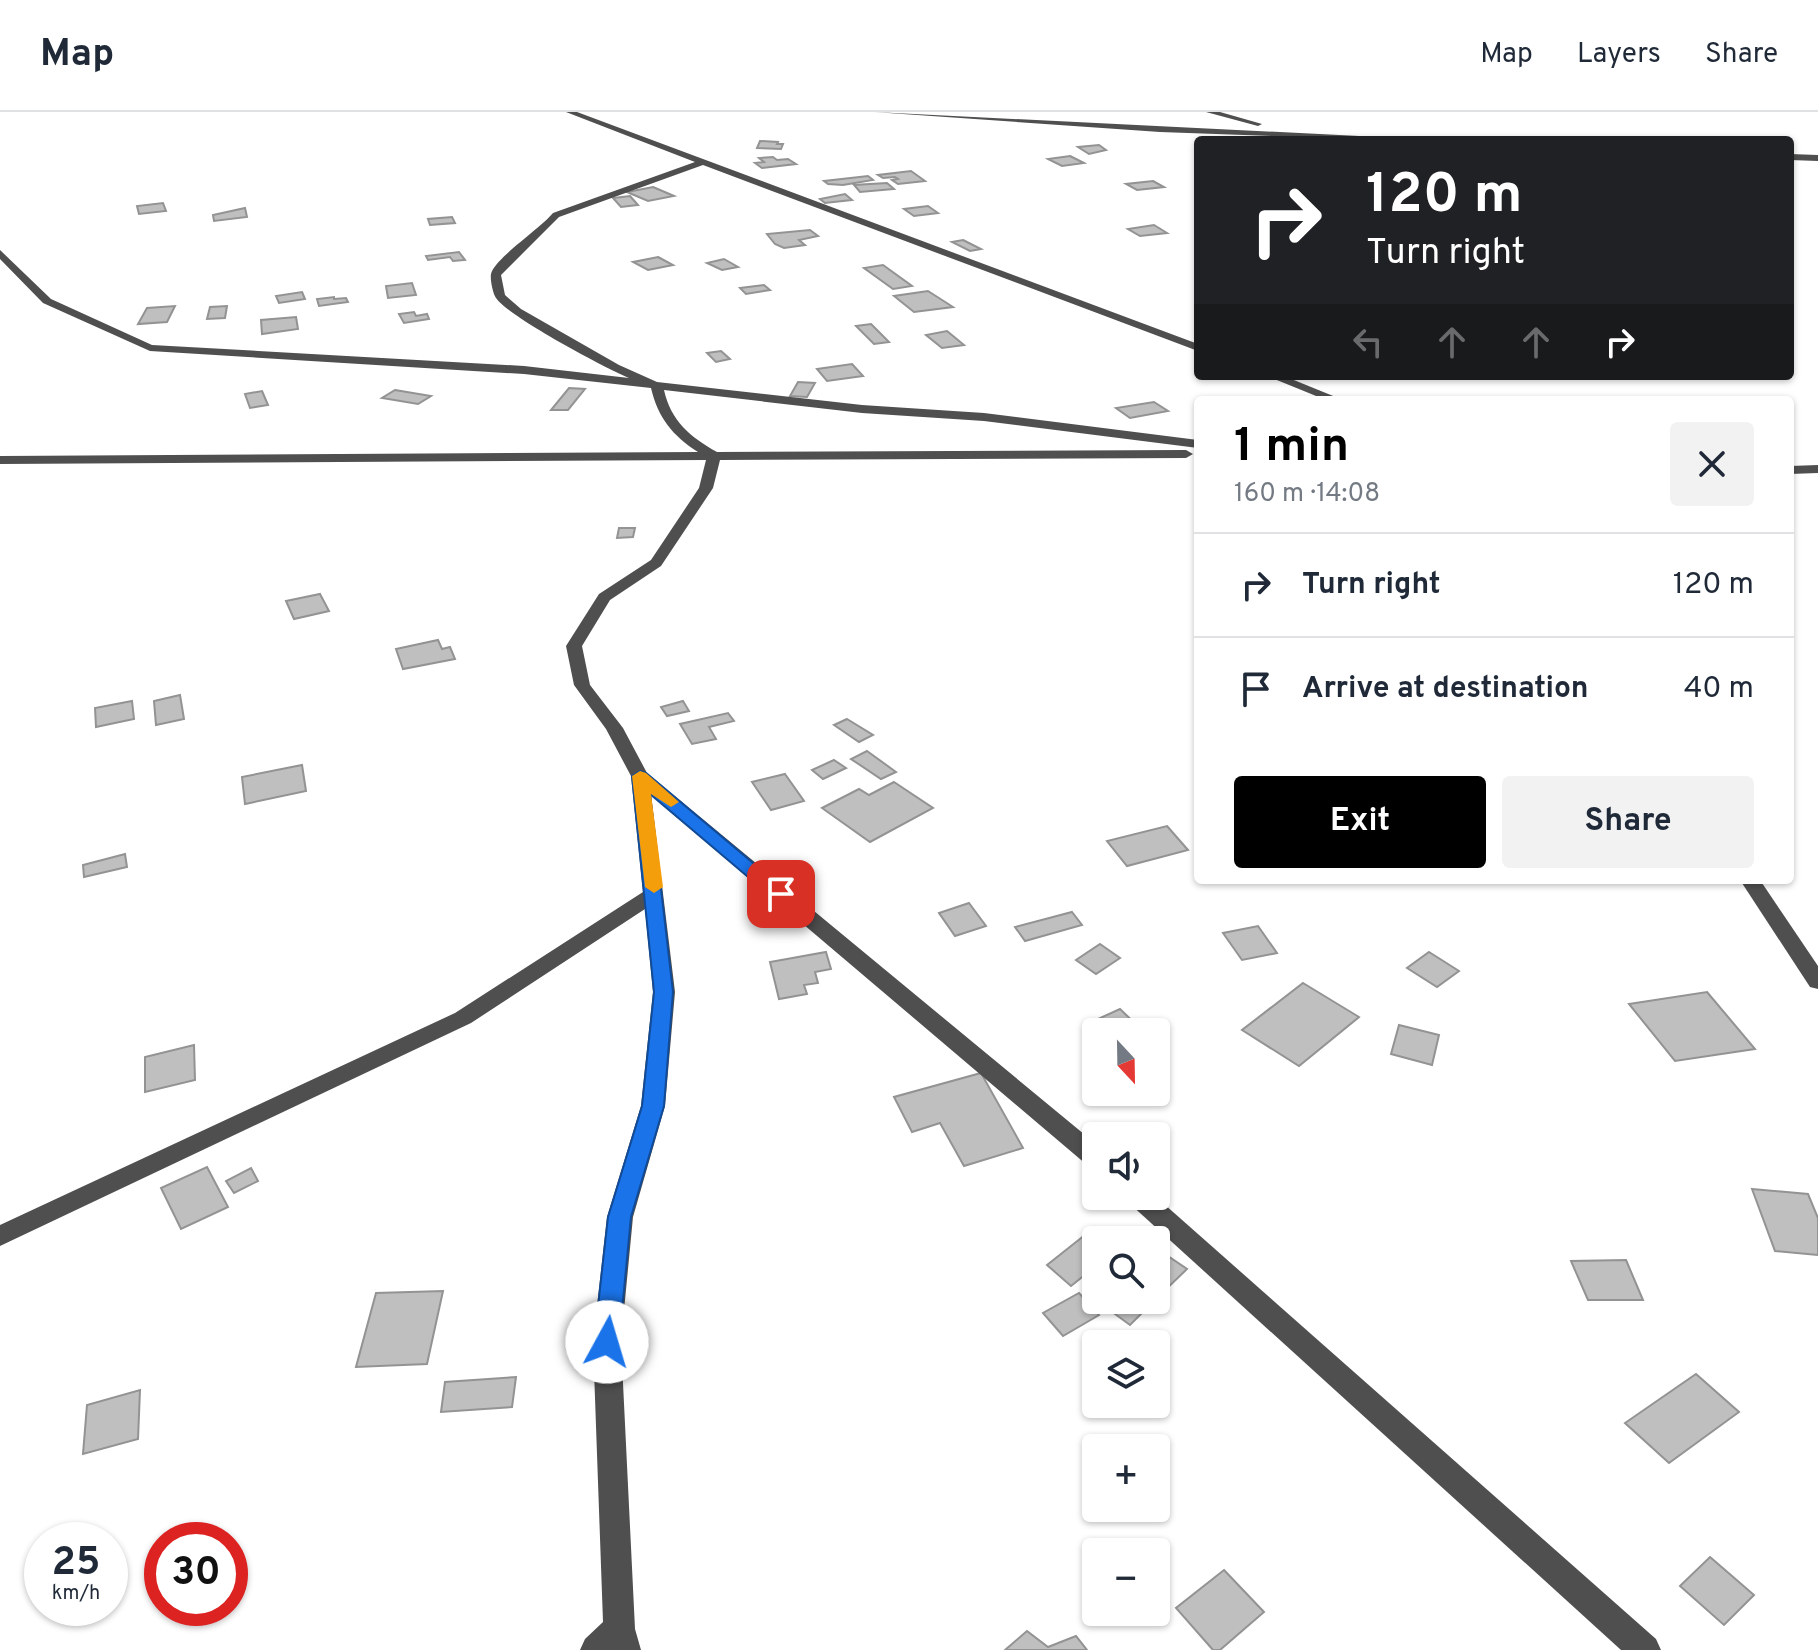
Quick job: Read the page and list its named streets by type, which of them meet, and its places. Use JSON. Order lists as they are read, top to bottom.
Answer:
{
  "north": "bottom",
  "page": {
    "header": "Map",
    "nav": ["Map", "Layers", "Share"],
    "turn": ["120 m", "Turn right"],
    "heading": ["1 min", "160 m · 14:08"],
    "list": [
      {
        "name": "Turn right",
        "value": "120 m"
      },
      {
        "name": "Arrive at destination",
        "value": "40 m"
      }
    ],
    "buttons": ["Exit", "Share"],
    "map_buttons": ["+", "−"],
    "speed": "25 km/h",
    "limit": "30"
  }
}
